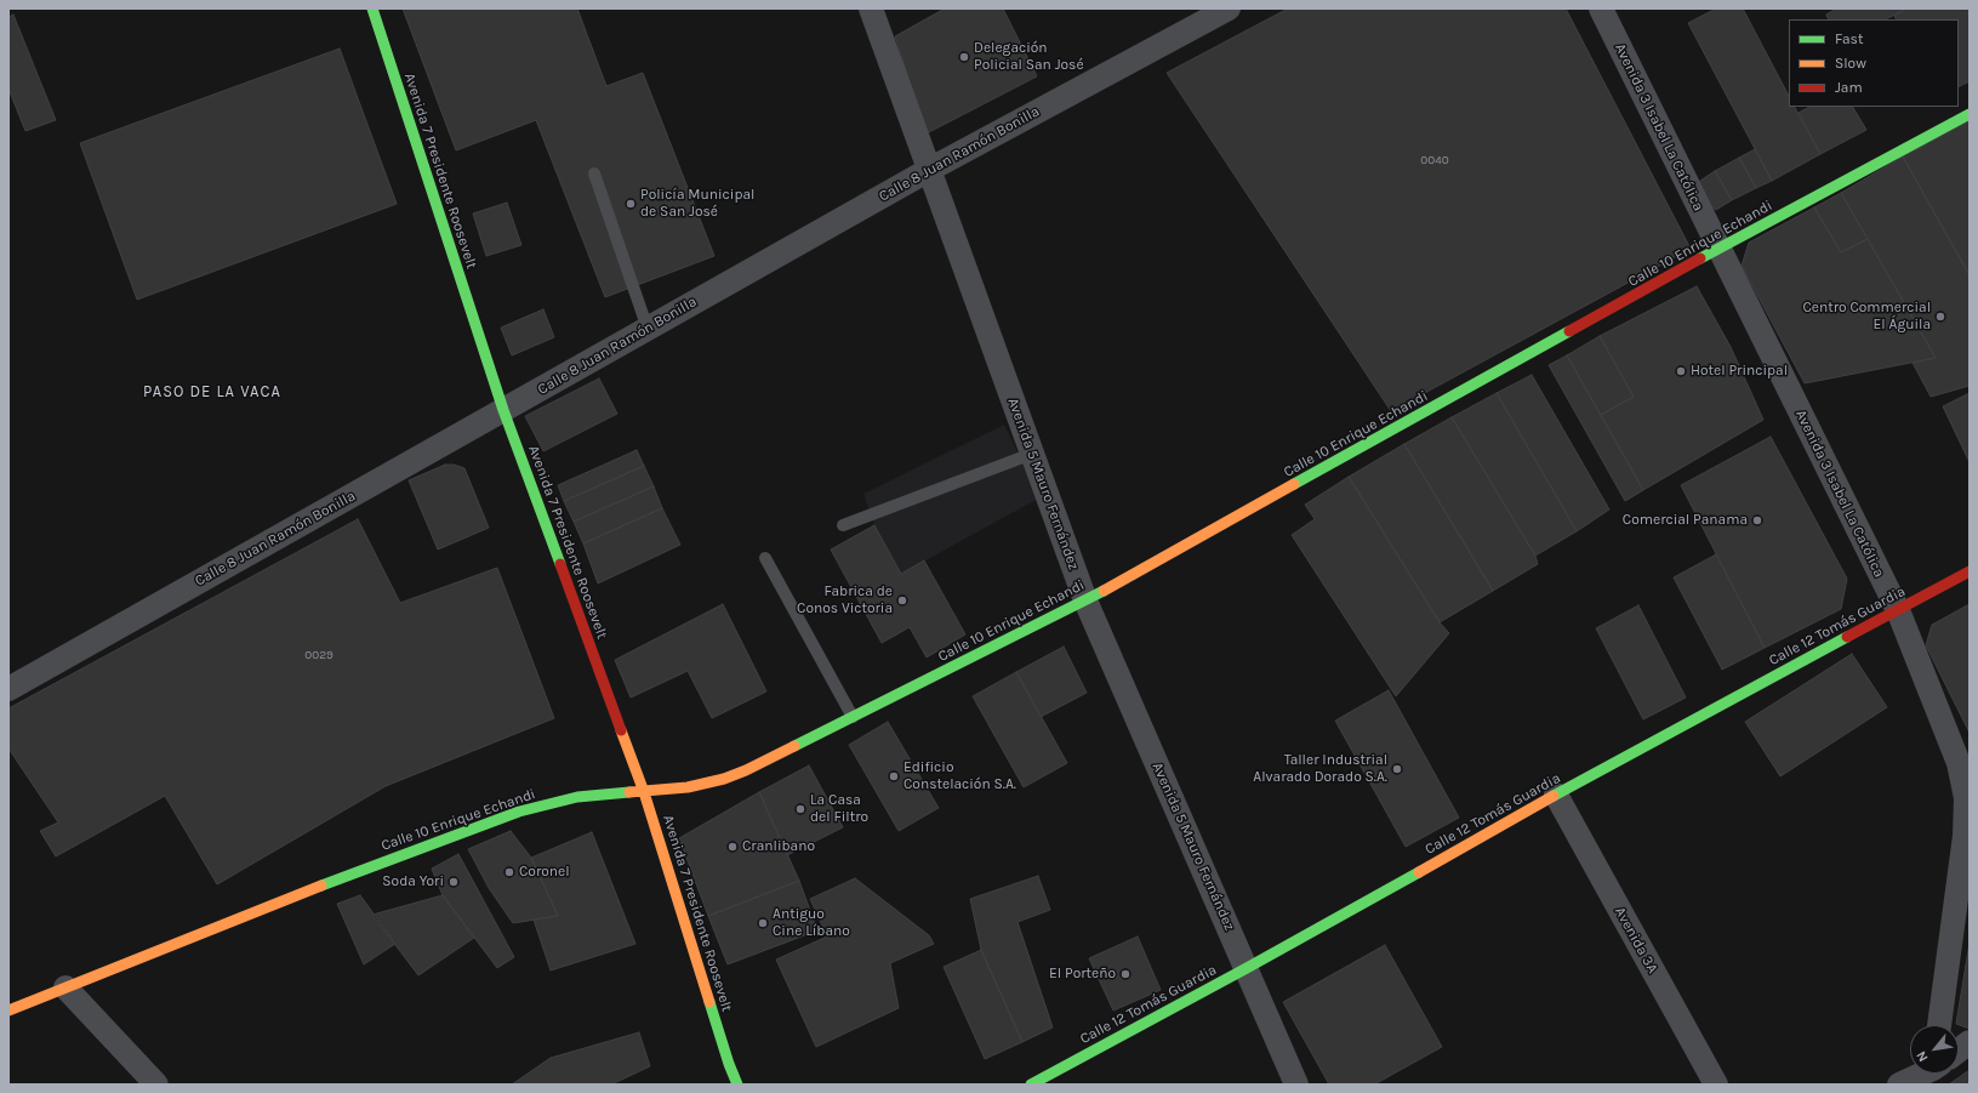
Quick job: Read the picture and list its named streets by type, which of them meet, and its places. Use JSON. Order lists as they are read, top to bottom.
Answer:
{
  "streets": {
    "street": [
      "Avenida 3 Isabel La Católica",
      "Calle 8 Juan Ramón Bonilla",
      "Avenida 7 Presidente Roosevelt",
      "Calle 10 Enrique Echandi",
      "Avenida 5 Mauro Fernández",
      "Calle 12 Tomás Guardia",
      "Avenida 3A"
    ]
  },
  "crossings": [
    ["Avenida 3 Isabel La Católica", "Calle 10 Enrique Echandi"],
    ["Avenida 3 Isabel La Católica", "Calle 12 Tomás Guardia"],
    ["Calle 8 Juan Ramón Bonilla", "Avenida 7 Presidente Roosevelt"],
    ["Calle 8 Juan Ramón Bonilla", "Avenida 5 Mauro Fernández"],
    ["Avenida 7 Presidente Roosevelt", "Calle 10 Enrique Echandi"],
    ["Calle 10 Enrique Echandi", "Avenida 5 Mauro Fernández"],
    ["Avenida 5 Mauro Fernández", "Calle 12 Tomás Guardia"],
    ["Calle 12 Tomás Guardia", "Avenida 3A"]
  ],
  "districts": ["PASO DE LA VACA"],
  "places": [
    "Delegación Policial San José",
    "Policía Municipal de San José",
    "Centro Commercial El Águila",
    "Hotel Principal",
    "Comercial Panama",
    "Fabrica de Conos Victoria",
    "Taller Industrial Alvarado Dorado S.A.",
    "Edificio Constelación S.A.",
    "La Casa del Filtro",
    "Cranlibano",
    "Coronel",
    "Soda Yori",
    "Antiguo Cine Líbano",
    "El Porteño"
  ],
  "house_numbers": ["0040", "0029"],
  "legend": ["Fast", "Slow", "Jam"],
  "north": "bottom left"
}
